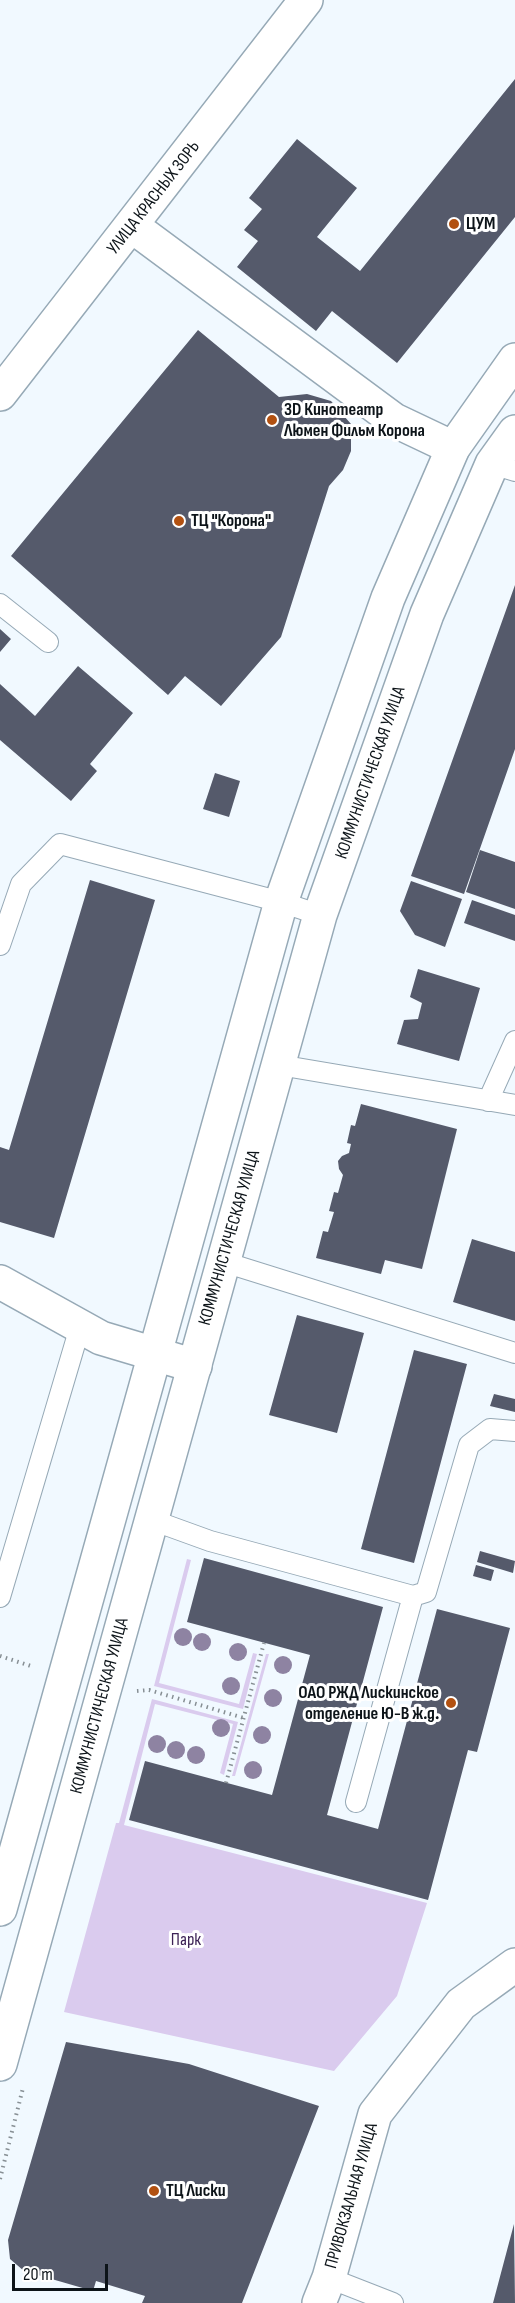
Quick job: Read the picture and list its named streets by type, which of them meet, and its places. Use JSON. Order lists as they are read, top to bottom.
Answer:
{
  "streets": {
    "main road": ["УЛИЦА КРАСНЫХ ЗОРЬ", "КОММУНИСТИЧЕСКАЯ УЛИЦА", "ПРИВОКЗАЛЬНАЯ УЛИЦА"]
  },
  "parks": ["Парк"],
  "places": [
    "ЦУМ",
    "3D Кинотеатр Люмен Фильм Корона",
    "ТЦ \"Корона\"",
    "ОАО РЖД Лискинское отделение Ю-В ж.д.",
    "ТЦ Лиски"
  ],
  "scale_bar": "20 m"
}
